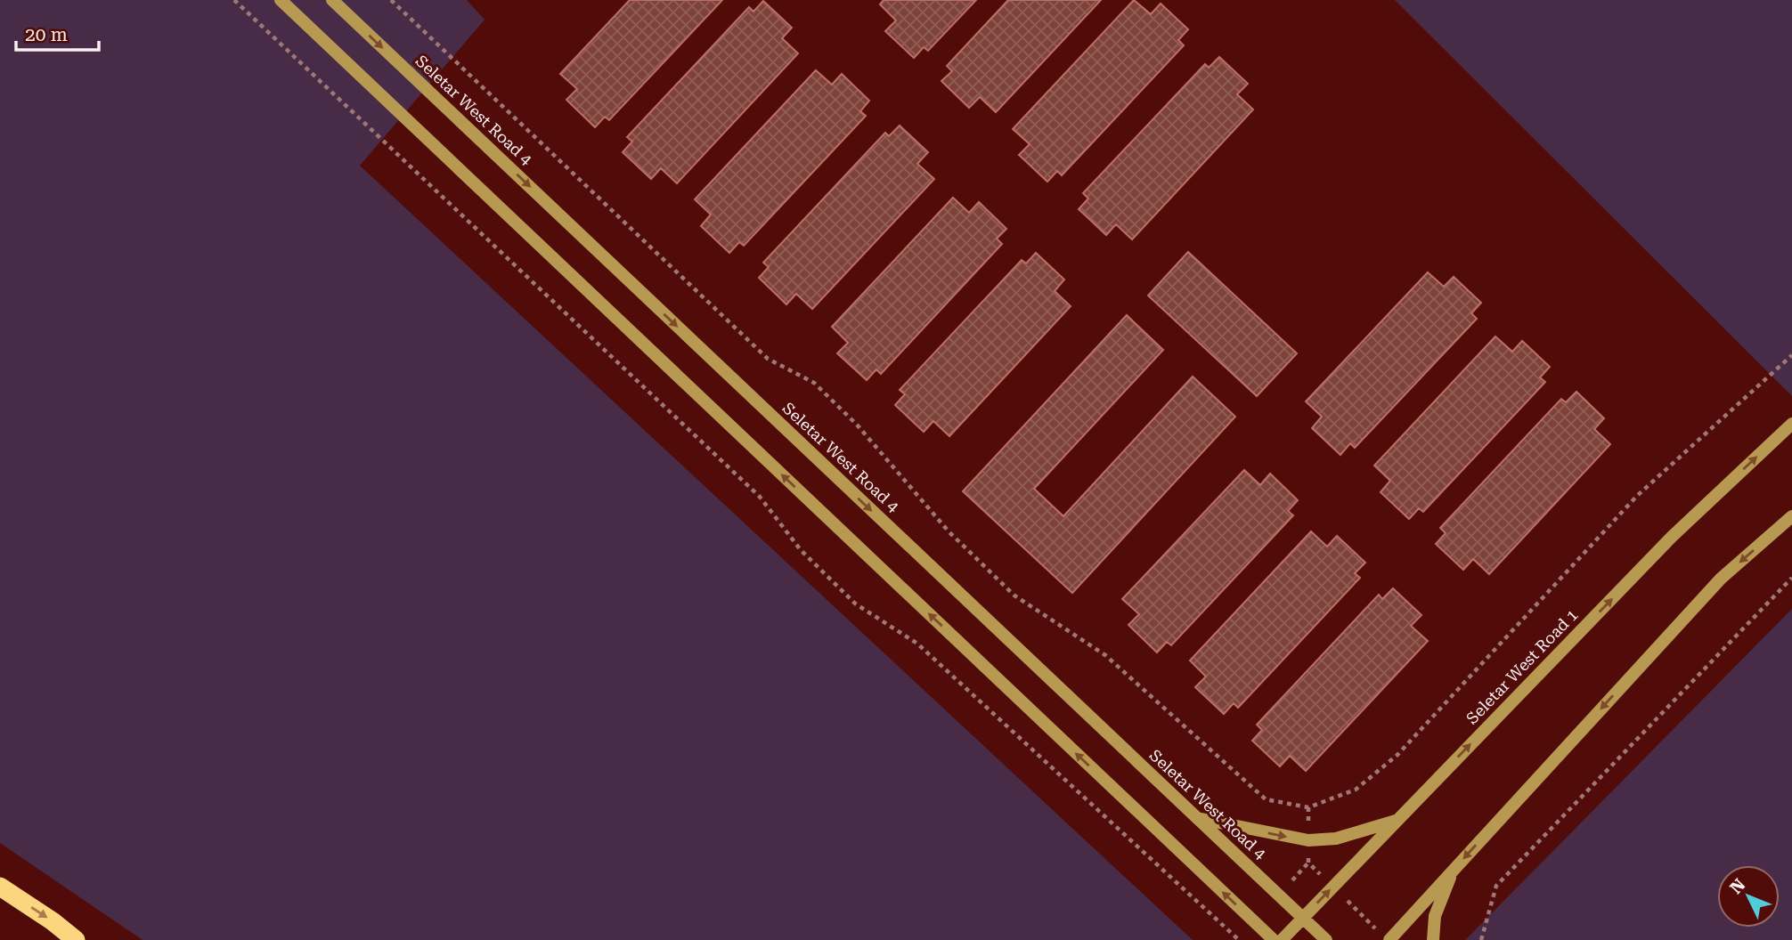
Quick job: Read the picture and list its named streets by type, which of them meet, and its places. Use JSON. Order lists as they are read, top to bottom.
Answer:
{
  "streets": {
    "main road": ["Seletar West Road 4", "Seletar West Road 1"]
  },
  "crossings": [
    ["Seletar West Road 4", "Seletar West Road 1"]
  ],
  "scale_bar": "20 m",
  "north": "top left"
}
